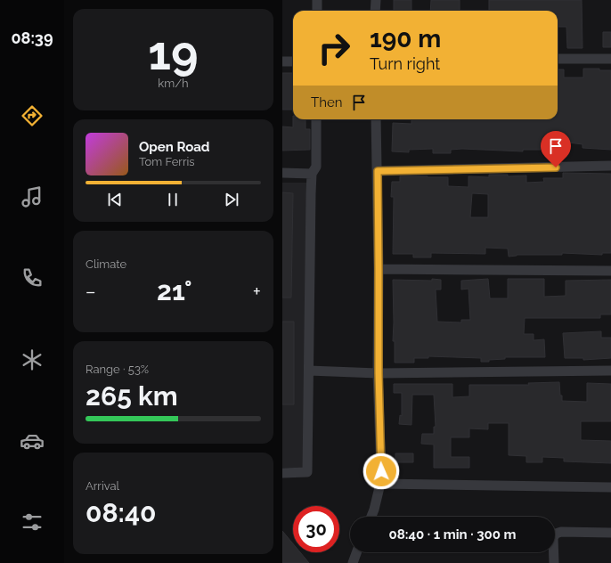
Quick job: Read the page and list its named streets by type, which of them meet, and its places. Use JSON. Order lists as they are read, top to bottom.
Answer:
{
  "page": {
    "tabs": "08:39",
    "tile": [
      ["19", "km/h"],
      "Climate",
      ["Range · 53%", "265 km"],
      ["Arrival", "08:40"]
    ],
    "turn": ["190 m", "Turn right"],
    "then": "Then",
    "song": ["Open Road", "Tom Ferris"],
    "heat": ["−", "21°", "+"],
    "limit": "30",
    "trip": "08:40 · 1 min · 300 m"
  }
}
